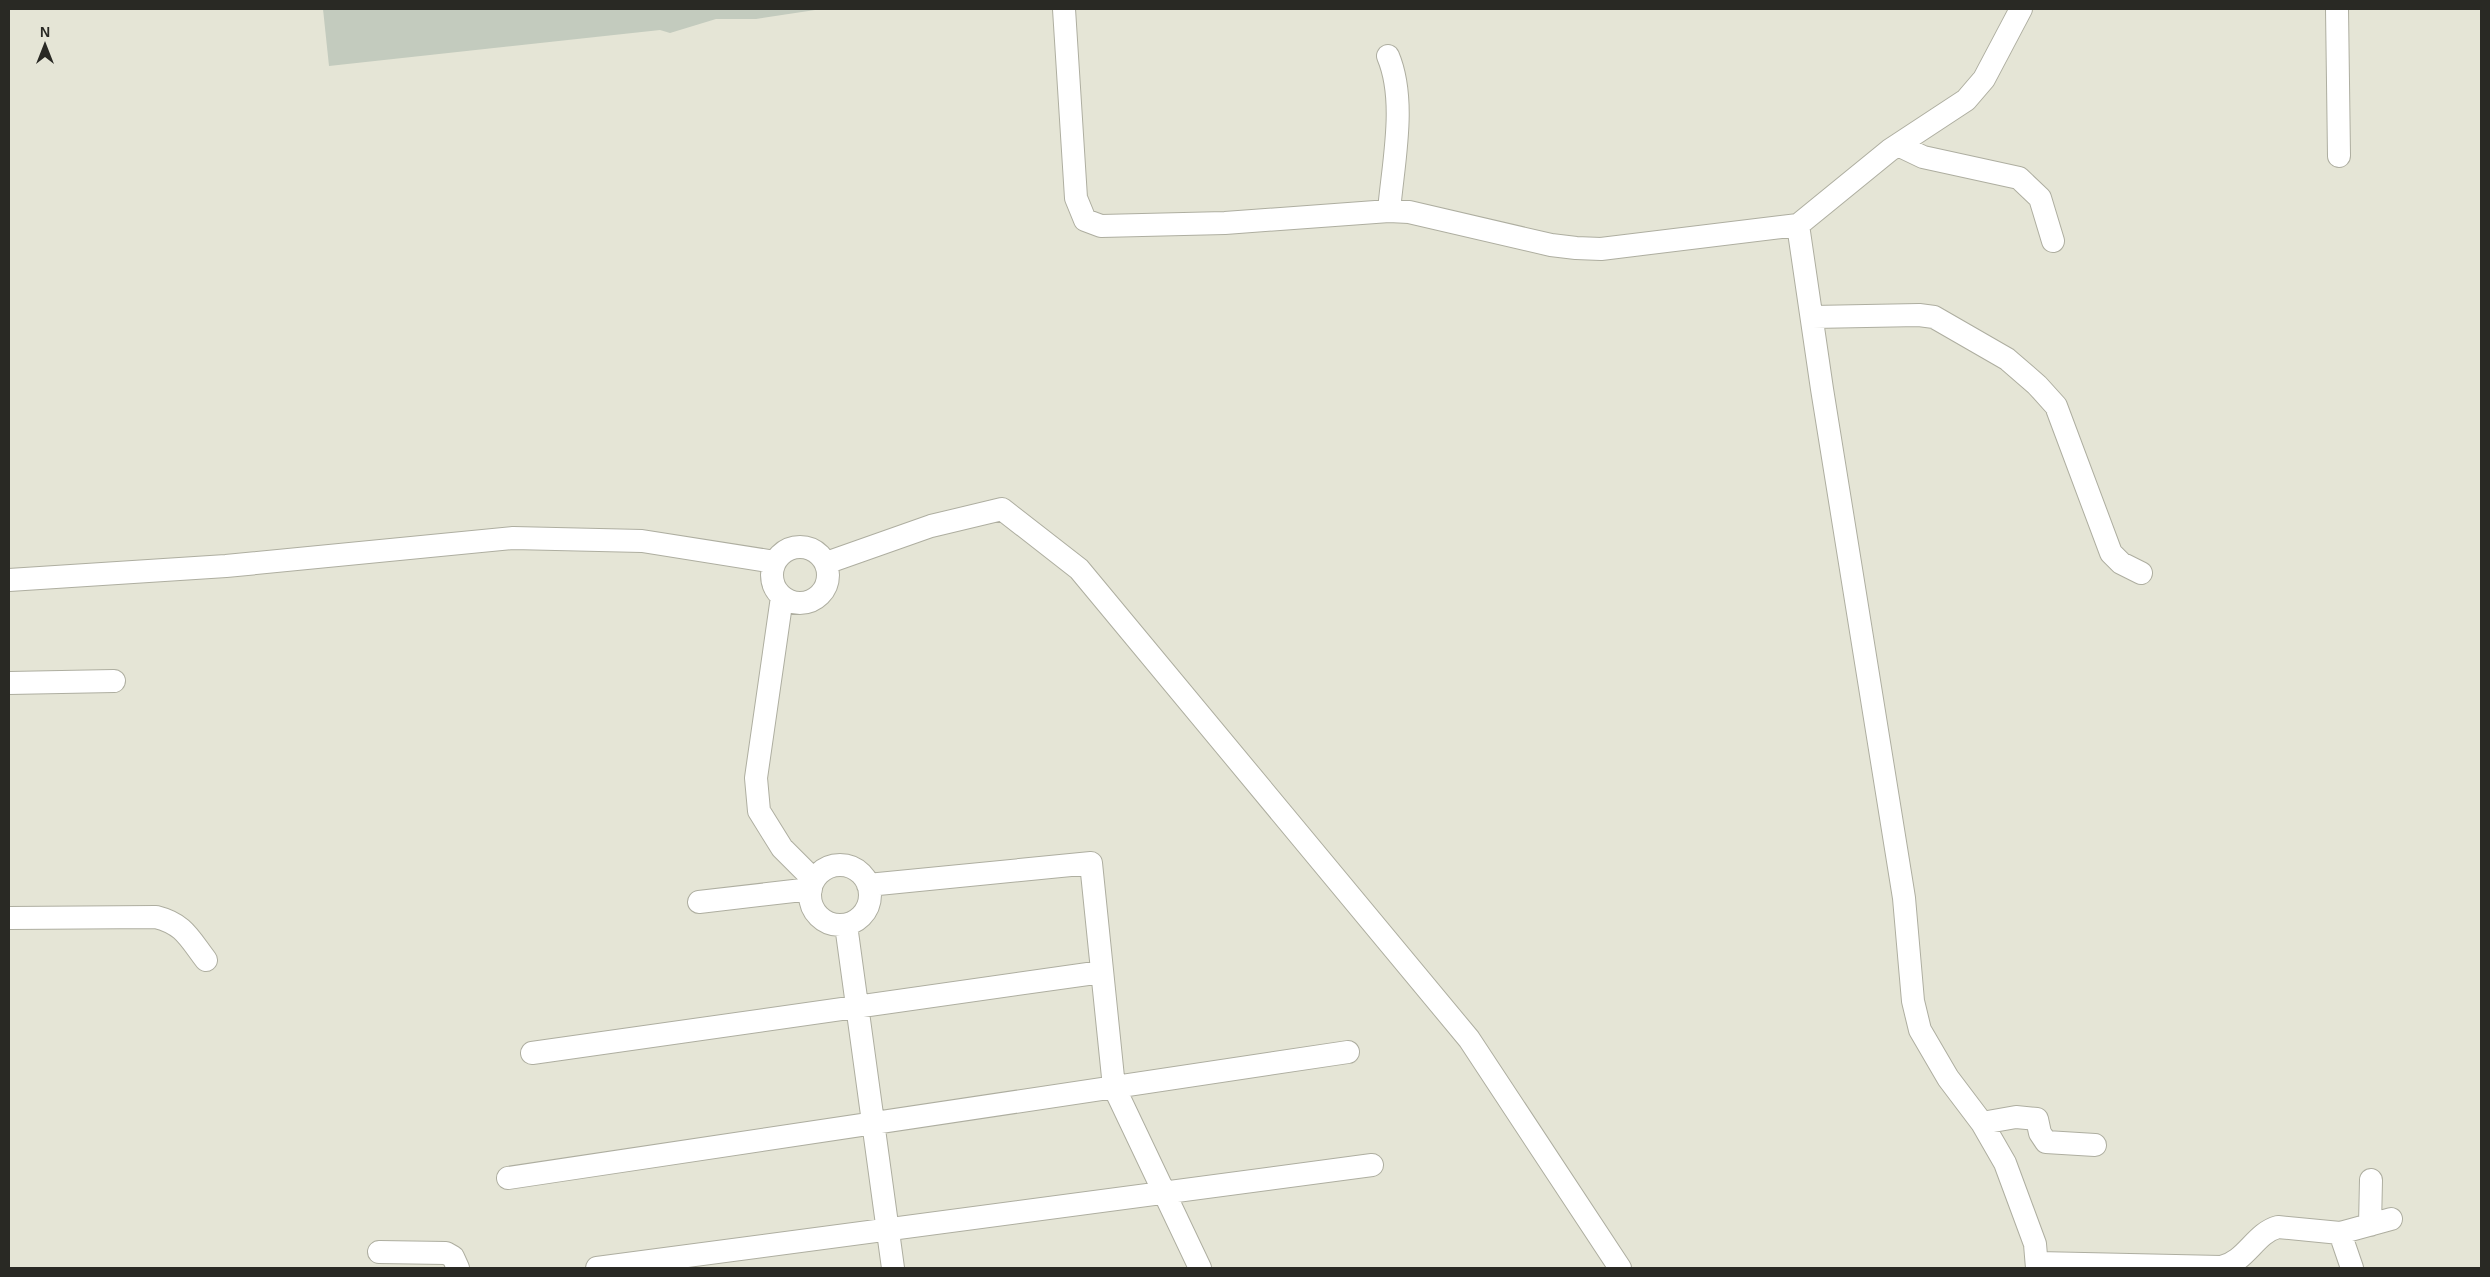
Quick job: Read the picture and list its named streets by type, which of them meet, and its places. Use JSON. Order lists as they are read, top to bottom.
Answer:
{
  "north": "top"
}
